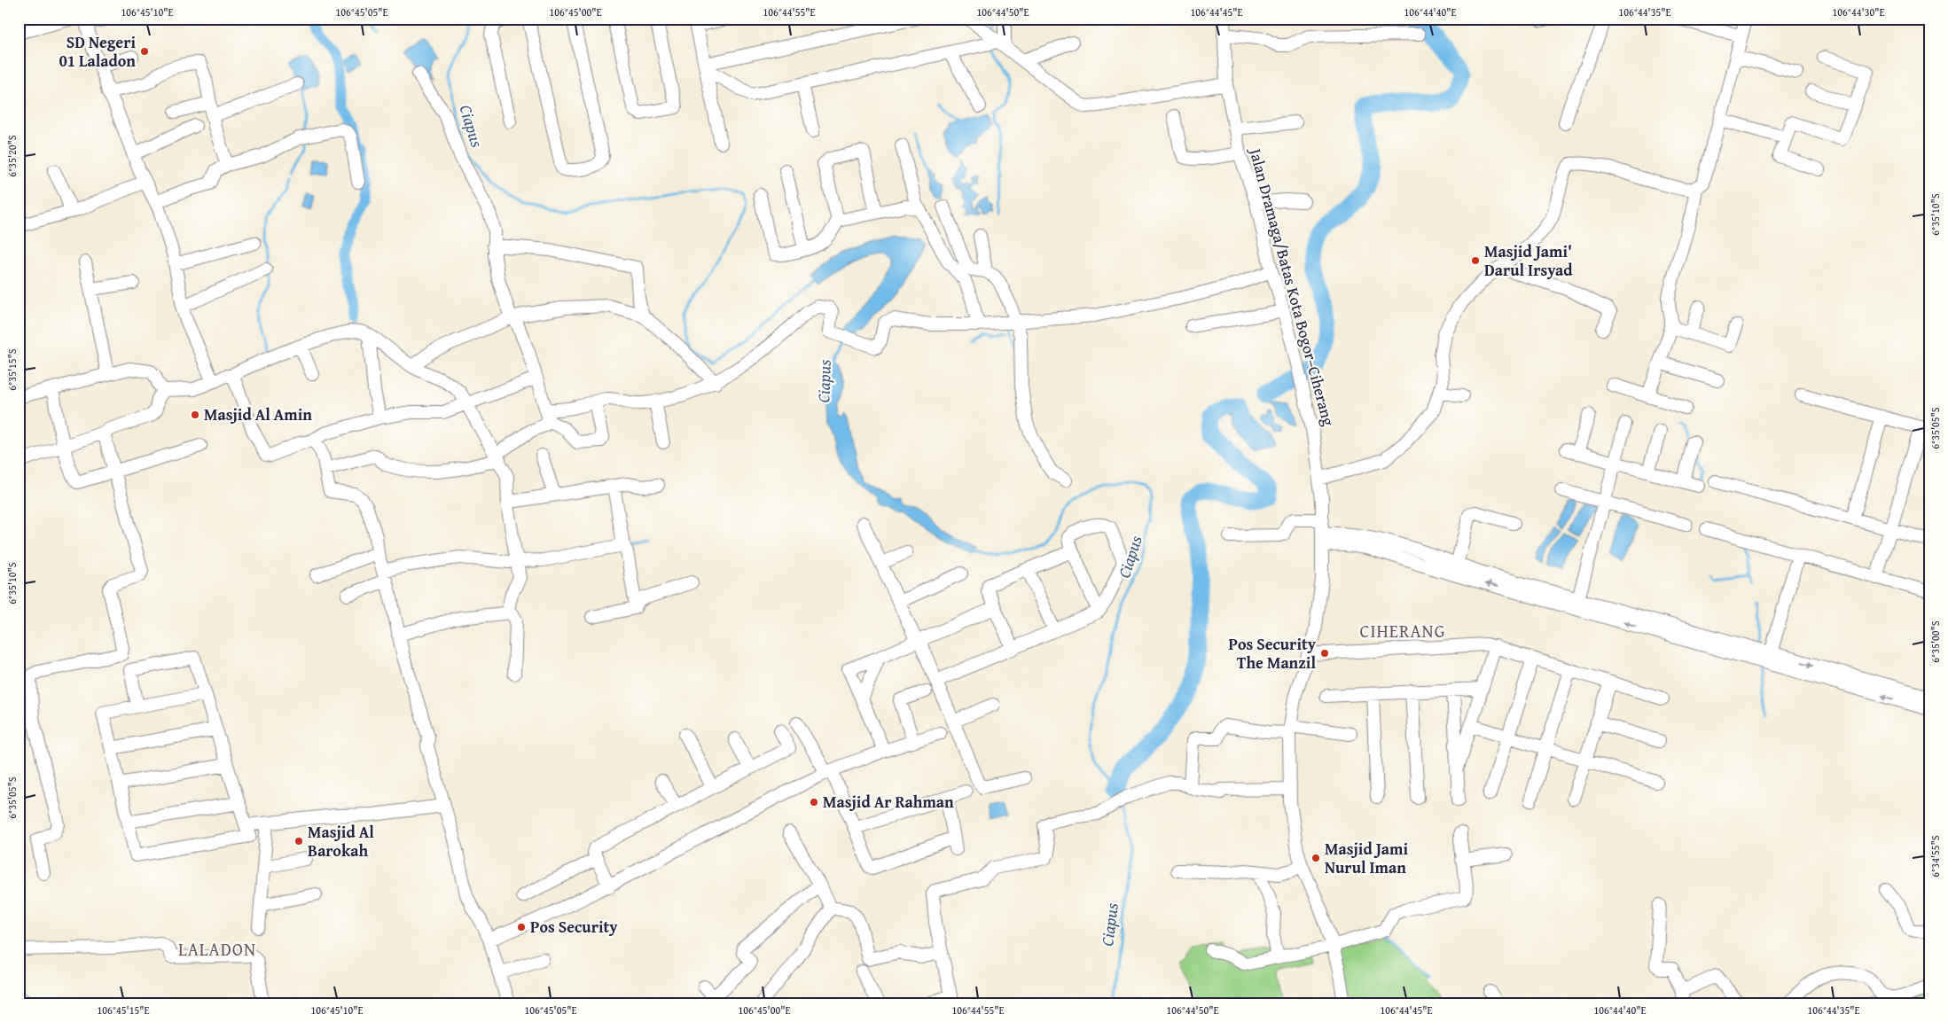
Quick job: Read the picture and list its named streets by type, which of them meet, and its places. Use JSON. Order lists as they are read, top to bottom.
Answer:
{
  "streets": {
    "street": ["Jalan Dramaga/Batas Kota Bogor–Ciherang"]
  },
  "districts": ["CIHERANG", "LALADON"],
  "water": ["Ciapus"],
  "places": [
    "SD Negeri 01 Laladon",
    "Masjid Jami' Darul Irsyad",
    "Masjid Al Amin",
    "Pos Security The Manzil",
    "Masjid Ar Rahman",
    "Masjid Al Barokah",
    "Masjid Jami Nurul Iman",
    "Pos Security"
  ],
  "coordinates": [
    "106°45'10\"E",
    "106°45'05\"E",
    "106°45'00\"E",
    "106°44'55\"E",
    "106°44'50\"E",
    "106°44'45\"E",
    "106°44'40\"E",
    "106°44'35\"E",
    "106°44'30\"E",
    "6°35'20\"S",
    "6°35'10\"S",
    "6°35'15\"S",
    "6°35'05\"S",
    "6°35'00\"S",
    "6°34'55\"S",
    "106°45'15\"E"
  ]
}
